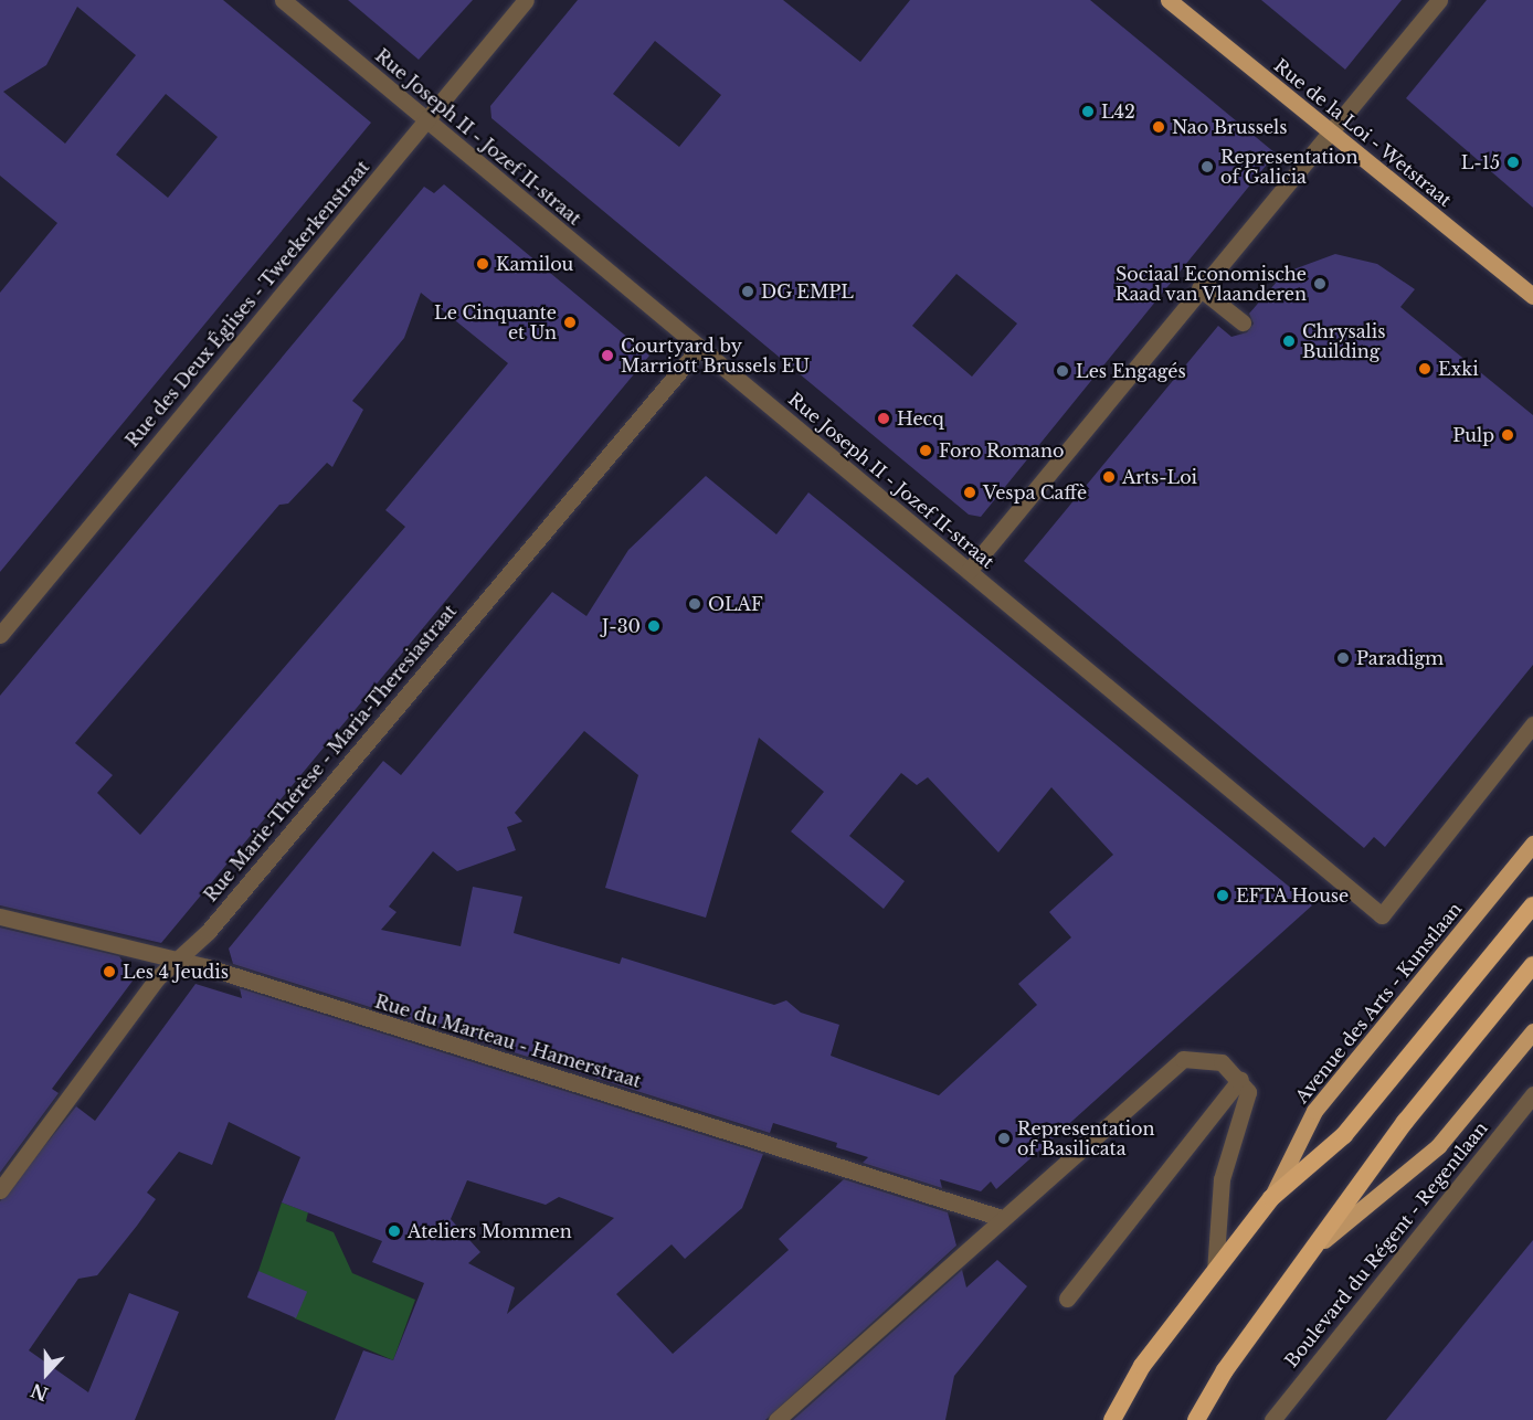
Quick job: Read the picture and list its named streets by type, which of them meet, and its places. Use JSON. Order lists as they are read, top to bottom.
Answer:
{
  "streets": {
    "main road": ["Rue de la Loi - Wetstraat", "Avenue des Arts - Kunstlaan", "Boulevard du Régent - Regentlaan"],
    "street": [
      "Rue Joseph II - Jozef II-straat",
      "Rue des Deux Églises - Tweekerkenstraat",
      "Rue Marie-Thérèse - Maria-Theresiastraat",
      "Rue du Marteau - Hamerstraat"
    ]
  },
  "crossings": [
    ["Rue Joseph II - Jozef II-straat", "Rue des Deux Églises - Tweekerkenstraat"],
    ["Rue Joseph II - Jozef II-straat", "Rue Marie-Thérèse - Maria-Theresiastraat"],
    ["Rue Marie-Thérèse - Maria-Theresiastraat", "Rue du Marteau - Hamerstraat"]
  ],
  "places": [
    "L42",
    "Nao Brussels",
    "L-15",
    "Representation of Galicia",
    "Kamilou",
    "Sociaal Economische Raad van Vlaanderen",
    "DG EMPL",
    "Le Cinquante et Un",
    "Chrysalis Building",
    "Courtyard by Marriott Brussels EU",
    "Exki",
    "Les Engagés",
    "Hecq",
    "Pulp",
    "Foro Romano",
    "Arts-Loi",
    "Vespa Caffè",
    "OLAF",
    "J-30",
    "Paradigm",
    "EFTA House",
    "Les 4 Jeudis",
    "Representation of Basilicata",
    "Ateliers Mommen"
  ],
  "north": "bottom"
}
